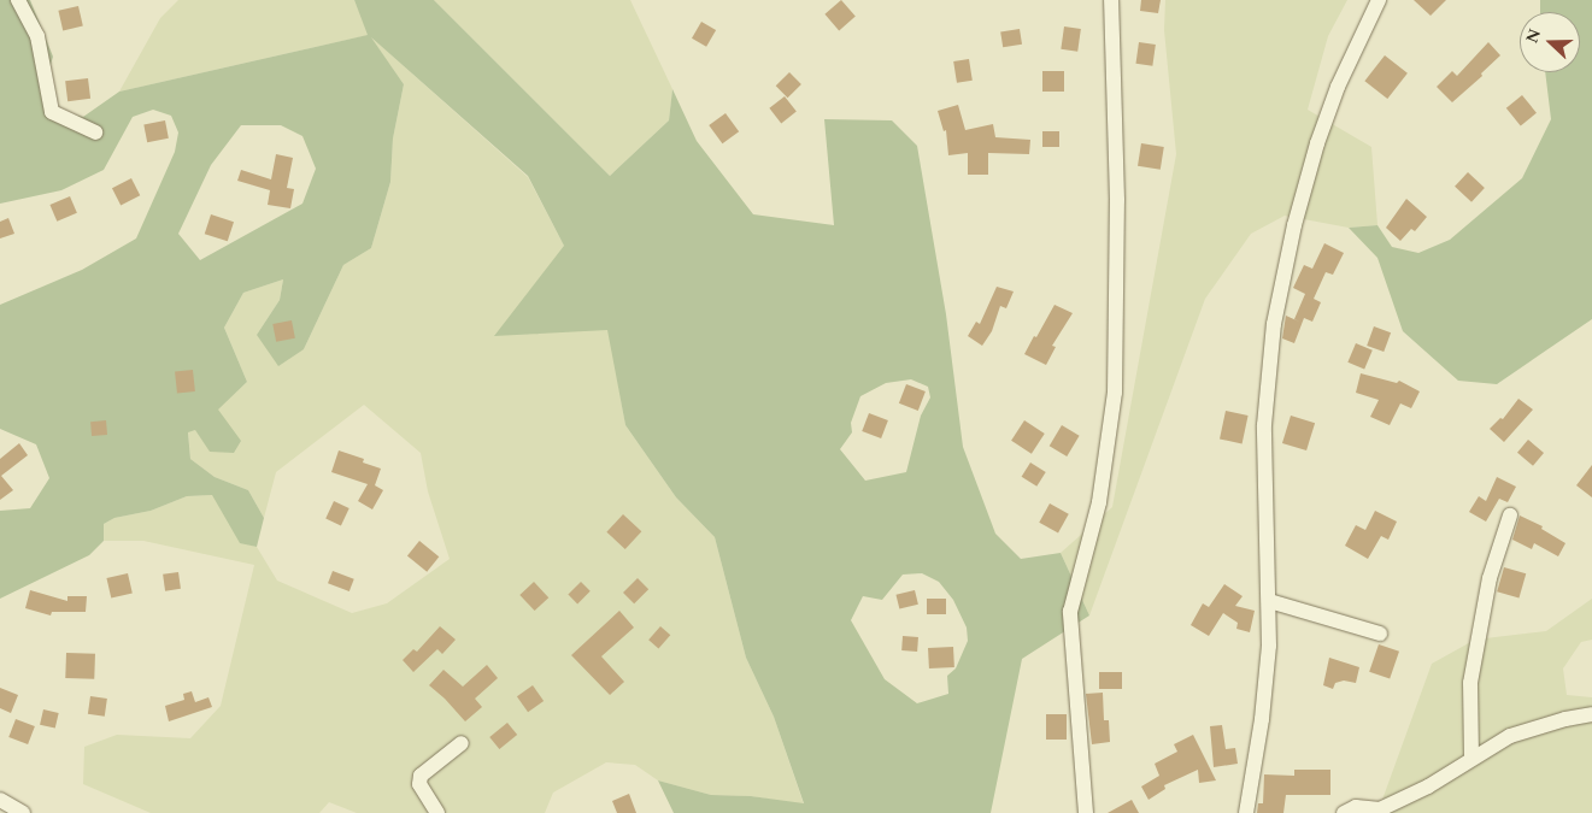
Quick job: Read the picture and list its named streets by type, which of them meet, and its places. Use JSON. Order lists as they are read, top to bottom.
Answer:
{
  "north": "left"
}
